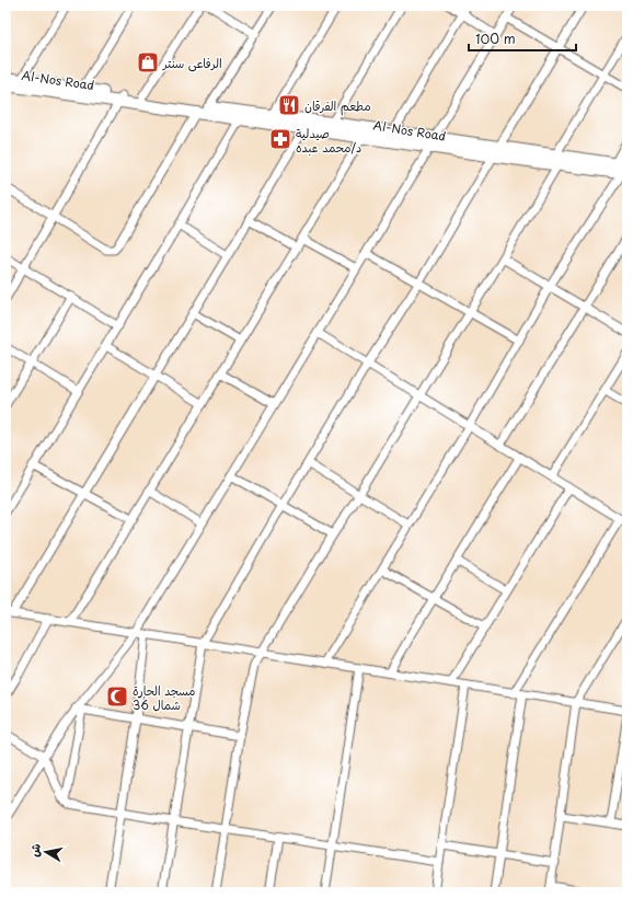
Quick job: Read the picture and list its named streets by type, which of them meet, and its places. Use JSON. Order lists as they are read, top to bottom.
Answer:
{
  "streets": {
    "main road": ["Al-Nos Road"]
  },
  "places": {
    "shop": ["الرفاعى سنتر"],
    "restaurant": ["مطعم الفرقان"],
    "pharmacy": ["صيدلية د/محمد عبده"],
    "mosque": ["مسجد الحارة 36 شمال"]
  },
  "scale_bar": "100 m",
  "north": "left"
}
